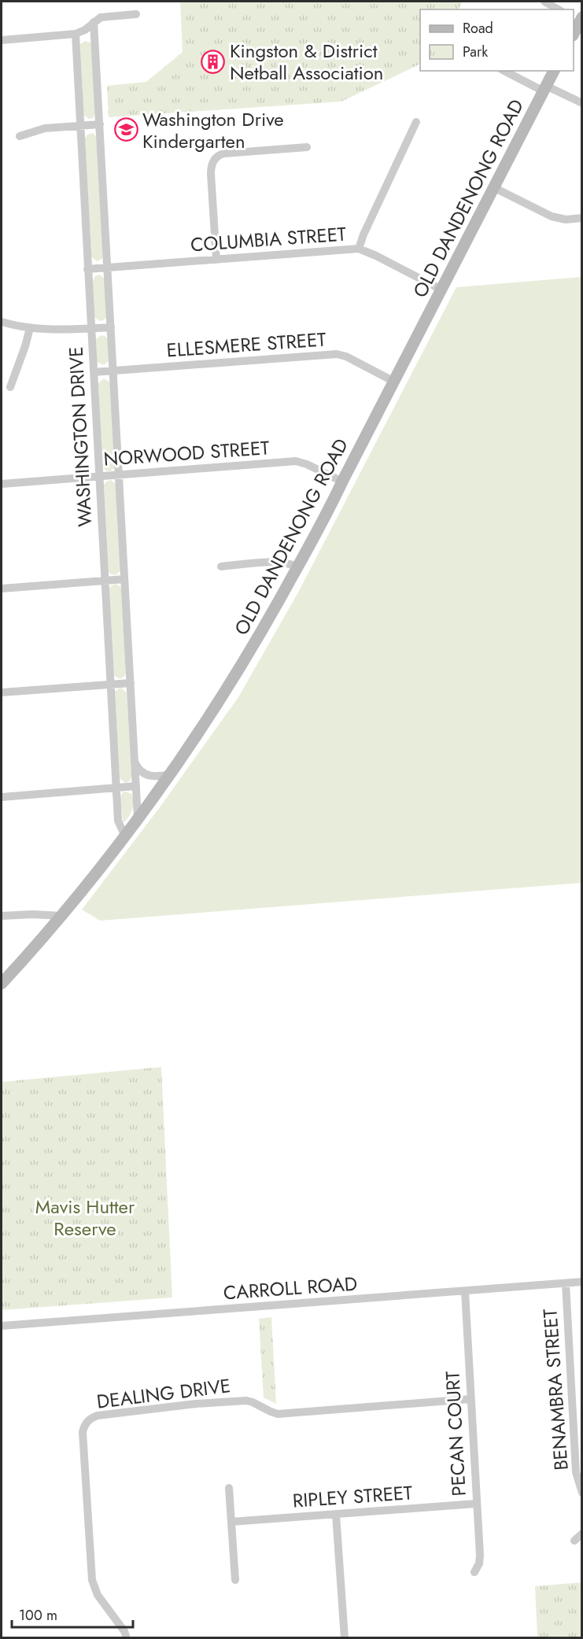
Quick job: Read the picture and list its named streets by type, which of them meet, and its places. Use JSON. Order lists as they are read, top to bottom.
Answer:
{
  "streets": {
    "main road": ["OLD DANDENONG ROAD"],
    "street": [
      "COLUMBIA STREET",
      "ELLESMERE STREET",
      "WASHINGTON DRIVE",
      "NORWOOD STREET",
      "CARROLL ROAD",
      "BENAMBRA STREET",
      "DEALING DRIVE",
      "PECAN COURT",
      "RIPLEY STREET"
    ]
  },
  "crossings": [
    ["OLD DANDENONG ROAD", "COLUMBIA STREET"],
    ["OLD DANDENONG ROAD", "ELLESMERE STREET"],
    ["OLD DANDENONG ROAD", "WASHINGTON DRIVE"],
    ["OLD DANDENONG ROAD", "NORWOOD STREET"],
    ["COLUMBIA STREET", "WASHINGTON DRIVE"],
    ["ELLESMERE STREET", "WASHINGTON DRIVE"],
    ["WASHINGTON DRIVE", "NORWOOD STREET"],
    ["CARROLL ROAD", "BENAMBRA STREET"],
    ["CARROLL ROAD", "PECAN COURT"],
    ["DEALING DRIVE", "PECAN COURT"],
    ["PECAN COURT", "RIPLEY STREET"]
  ],
  "parks": ["Mavis Hutter Reserve"],
  "places": {
    "building": ["Kingston & District Netball Association"],
    "school or university": ["Washington Drive Kindergarten"]
  },
  "legend": ["Road", "Park"],
  "scale_bar": "100 m"
}
